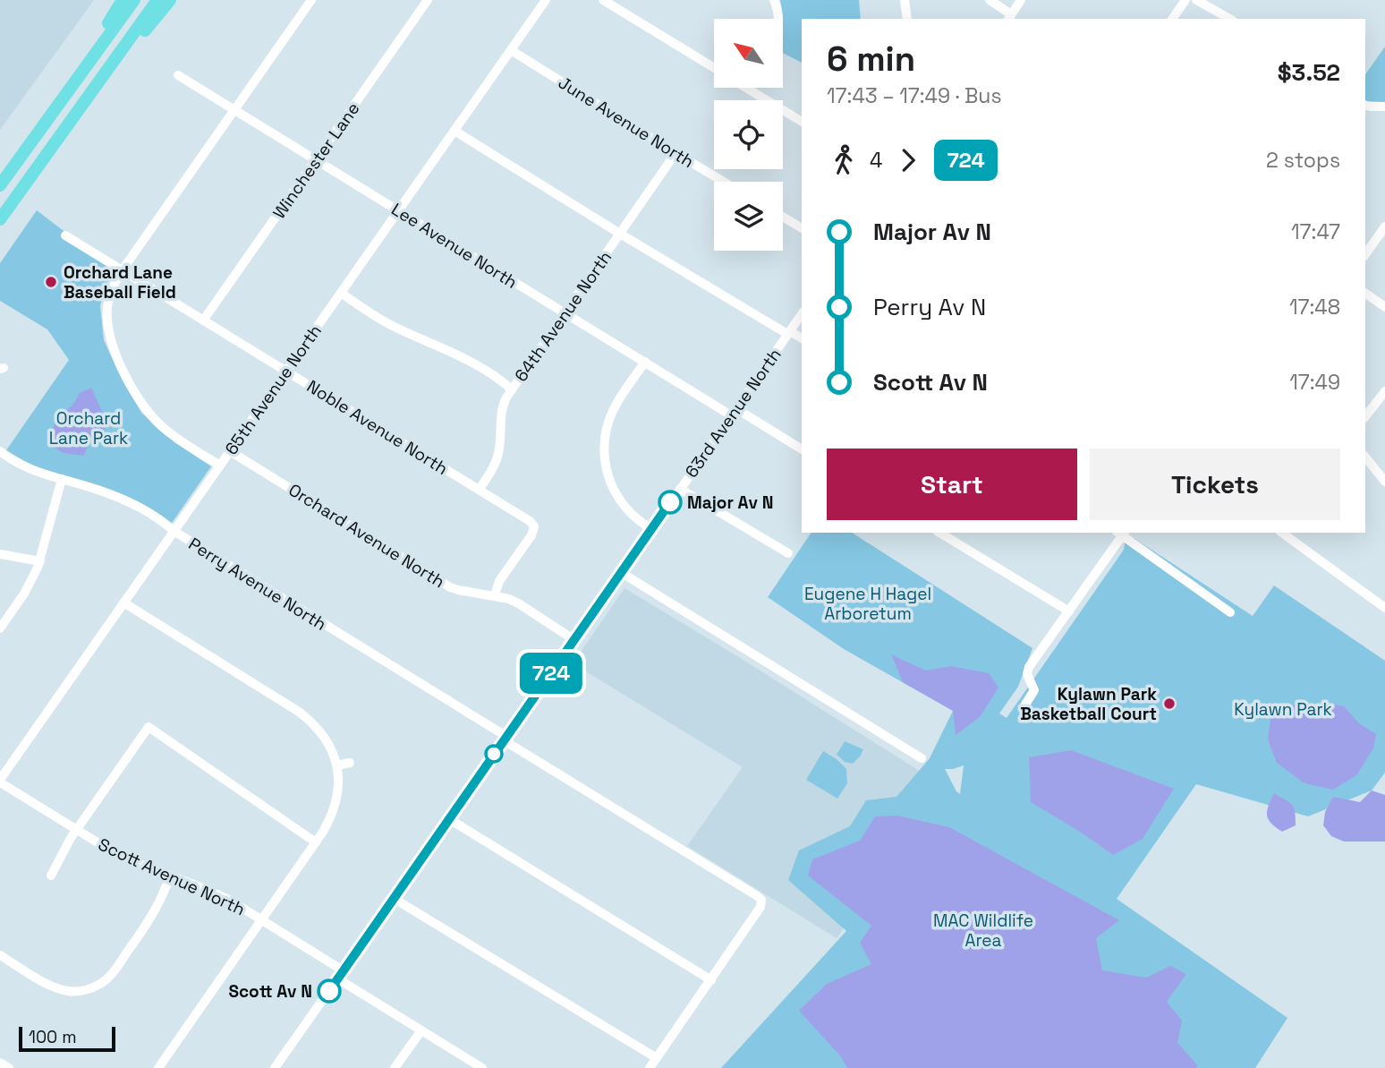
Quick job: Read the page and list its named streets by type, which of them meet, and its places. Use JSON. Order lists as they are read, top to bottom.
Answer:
{
  "streets": {
    "street": [
      "June Avenue North",
      "Winchester Lane",
      "Lee Avenue North",
      "64th Avenue North",
      "65th Avenue North",
      "63rd Avenue North",
      "Noble Avenue North",
      "Orchard Avenue North",
      "Perry Avenue North",
      "Scott Avenue North"
    ]
  },
  "crossings": [
    ["June Avenue North", "64th Avenue North"],
    ["June Avenue North", "65th Avenue North"],
    ["Winchester Lane", "Lee Avenue North"],
    ["Winchester Lane", "Noble Avenue North"],
    ["Lee Avenue North", "64th Avenue North"],
    ["Lee Avenue North", "65th Avenue North"],
    ["Lee Avenue North", "63rd Avenue North"],
    ["64th Avenue North", "Noble Avenue North"],
    ["65th Avenue North", "Noble Avenue North"],
    ["65th Avenue North", "Orchard Avenue North"],
    ["65th Avenue North", "Perry Avenue North"],
    ["65th Avenue North", "Scott Avenue North"],
    ["63rd Avenue North", "Orchard Avenue North"],
    ["63rd Avenue North", "Perry Avenue North"],
    ["63rd Avenue North", "Scott Avenue North"],
    ["Noble Avenue North", "Orchard Avenue North"]
  ],
  "parks": [
    "Orchard Lane Park",
    "Eugene H Hagel Arboretum",
    "Kylawn Park",
    "MAC Wildlife Area"
  ],
  "places": [
    "Orchard Lane Baseball Field",
    "Major Av N",
    "Kylawn Park Basketball Court",
    "Scott Av N"
  ],
  "lines": ["bus line 724"],
  "scale_bar": "100 m",
  "north": "top left",
  "page": {
    "on_map": "724",
    "heading": ["6 min", "17:43 – 17:49 · Bus", "$3.52"],
    "legs": ["4", "724", "2 stops"],
    "list": [
      {
        "name": "Major Av N",
        "value": "17:47"
      },
      {
        "name": "Perry Av N",
        "value": "17:48"
      },
      {
        "name": "Scott Av N",
        "value": "17:49"
      }
    ],
    "buttons": ["Start", "Tickets"],
    "scale": "100 m"
  }
}
